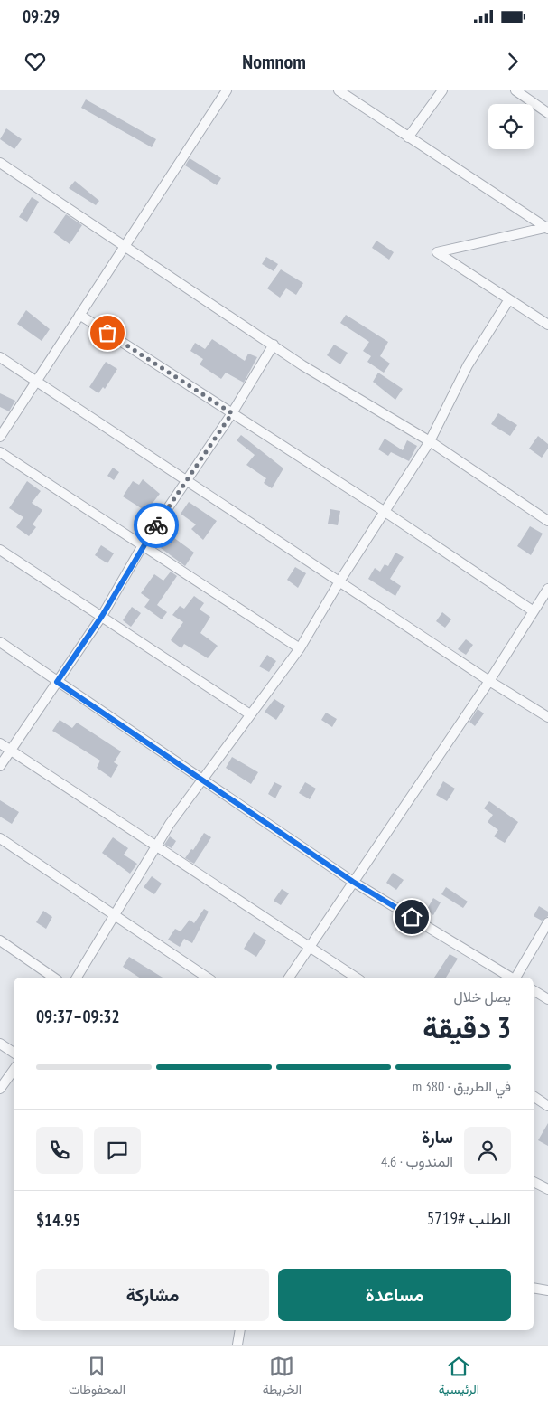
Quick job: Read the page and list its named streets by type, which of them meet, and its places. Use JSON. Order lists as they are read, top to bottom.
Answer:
{
  "page": {
    "status": "09:29",
    "header": "Nomnom",
    "heading": ["3 دقيقة", "يصل خلال", "09:32–09:37"],
    "panel": [
      "سارة",
      "المندوب · 4.6",
      "الطلب #5719",
      "$14.95"
    ],
    "bar": "في الطريق · 380 m",
    "buttons": ["مساعدة", "مشاركة"],
    "tabs": ["الرئيسية", "الخريطة", "المحفوظات"]
  }
}
